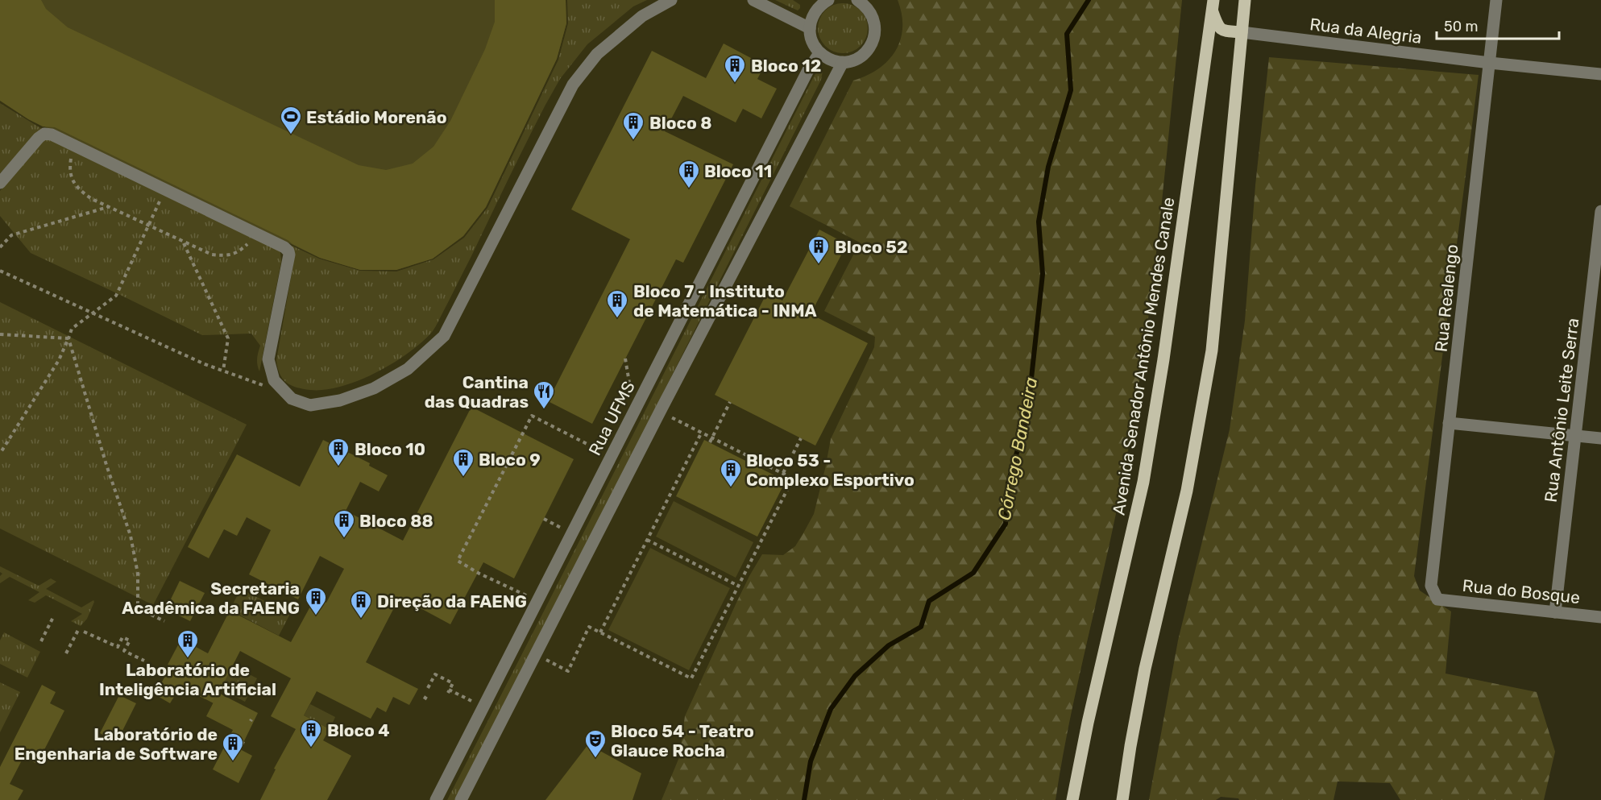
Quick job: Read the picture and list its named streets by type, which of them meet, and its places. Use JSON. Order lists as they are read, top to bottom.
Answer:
{
  "streets": {
    "main road": ["Avenida Senador Antônio Mendes Canale"],
    "street": [
      "Rua da Alegria",
      "Rua Realengo",
      "Rua Antônio Leite Serra",
      "Rua UFMS",
      "Rua do Bosque"
    ]
  },
  "crossings": [
    ["Rua da Alegria", "Rua Realengo"],
    ["Rua Realengo", "Rua do Bosque"],
    ["Rua Antônio Leite Serra", "Rua do Bosque"]
  ],
  "water": ["Córrego Bandeira"],
  "places": {
    "building": [
      "Bloco 12",
      "Bloco 8",
      "Bloco 11",
      "Bloco 52",
      "Bloco 7 - Instituto de Matemática - INMA",
      "Bloco 10",
      "Bloco 9",
      "Bloco 53 - Complexo Esportivo",
      "Bloco 88",
      "Secretaria Acadêmica da FAENG",
      "Direção da FAENG",
      "Laboratório de Inteligência Artificial",
      "Bloco 4",
      "Laboratório de Engenharia de Software"
    ],
    "sports": ["Estádio Morenão"],
    "restaurant": ["Cantina das Quadras"],
    "theatre": ["Bloco 54 - Teatro Glauce Rocha"]
  },
  "scale_bar": "50 m"
}
